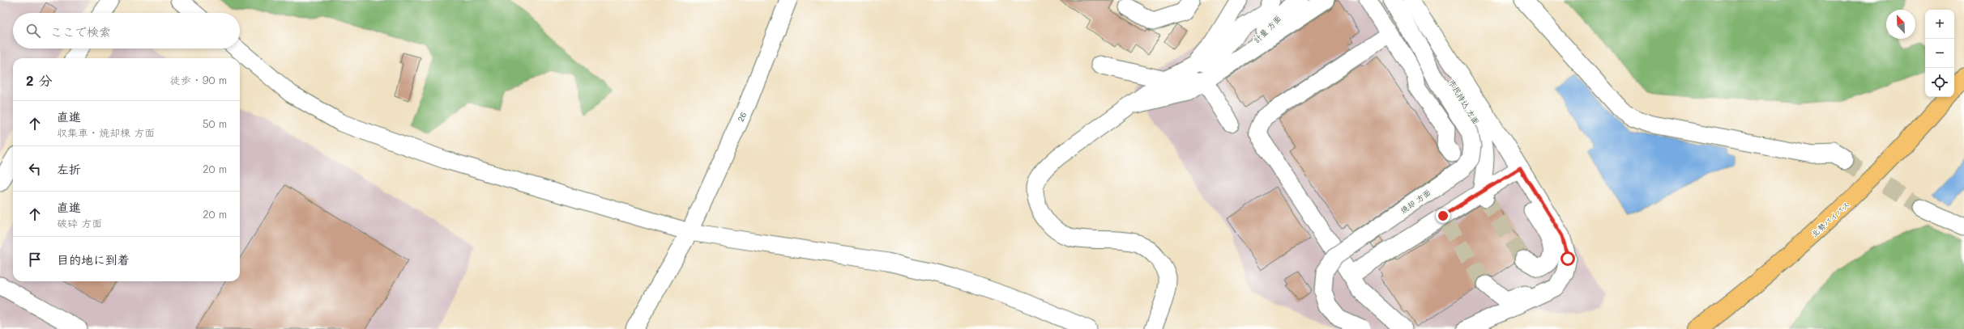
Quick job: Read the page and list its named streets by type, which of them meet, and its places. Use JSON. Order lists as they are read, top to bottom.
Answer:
{
  "streets": {
    "highway": ["北勢バイパス"],
    "street": [
      "計量 方面",
      "市民持込 方面",
      "26",
      "焼却 方面"
    ]
  },
  "crossings": [
    ["市民持込 方面", "焼却 方面"]
  ],
  "north": "top left",
  "page": {
    "map_buttons": ["+", "−"],
    "search": "ここで検索",
    "heading": ["2 分", "徒歩 · 90 m"],
    "list": [
      ["直進", "収集車・焼却棟 方面", "50 m"],
      ["左折", "20 m"],
      ["直進", "破砕 方面", "20 m"],
      "目的地に到着"
    ]
  }
}
